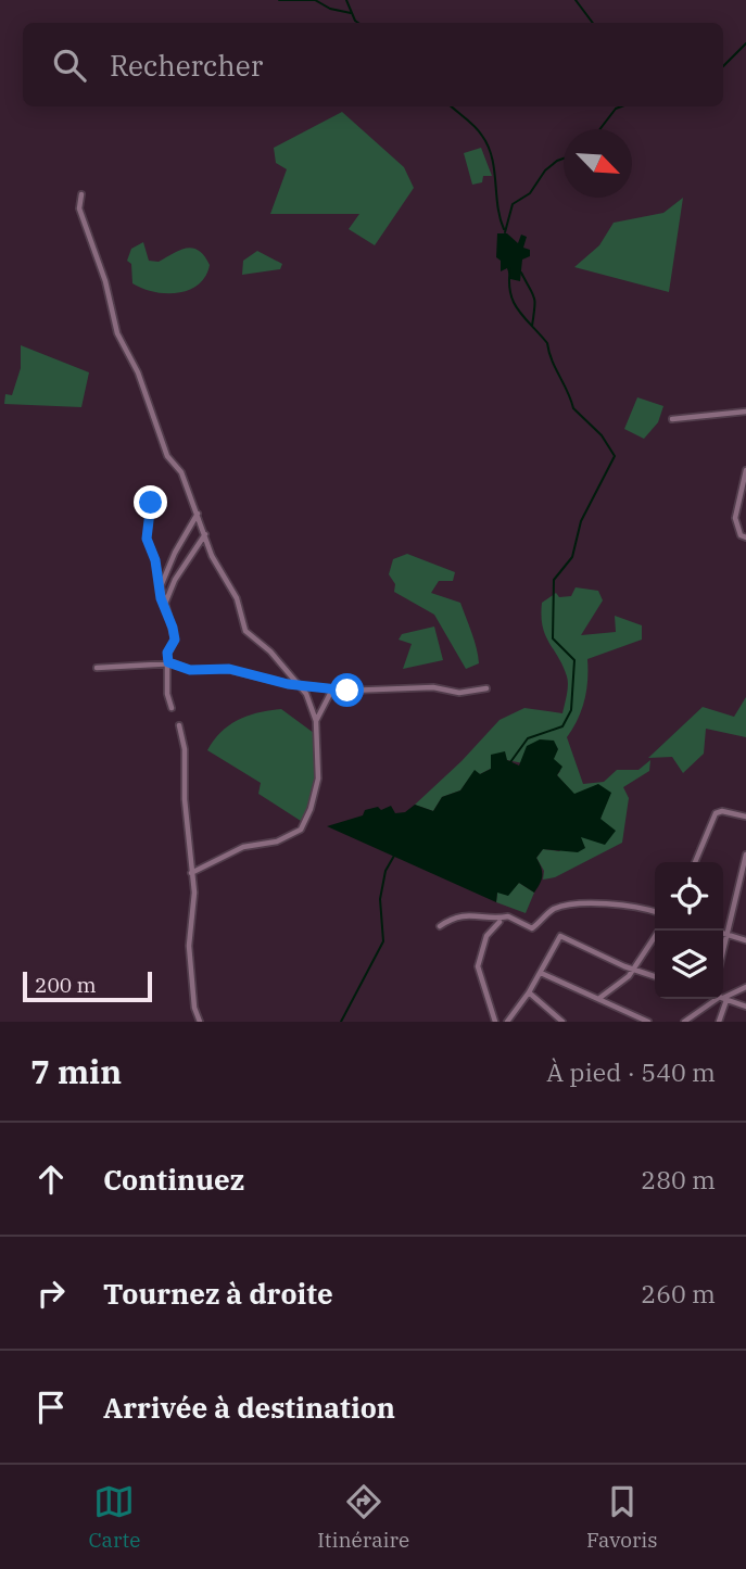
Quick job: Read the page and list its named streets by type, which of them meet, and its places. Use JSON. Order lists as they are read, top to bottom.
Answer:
{
  "scale_bar": "200 m",
  "north": "bottom right",
  "page": {
    "search": "Rechercher",
    "scale": "200 m",
    "heading": ["7 min", "À pied · 540 m"],
    "list": [
      ["Continuez", "280 m"],
      ["Tournez à droite", "260 m"],
      "Arrivée à destination"
    ],
    "nav": ["Carte", "Itinéraire", "Favoris"]
  }
}
